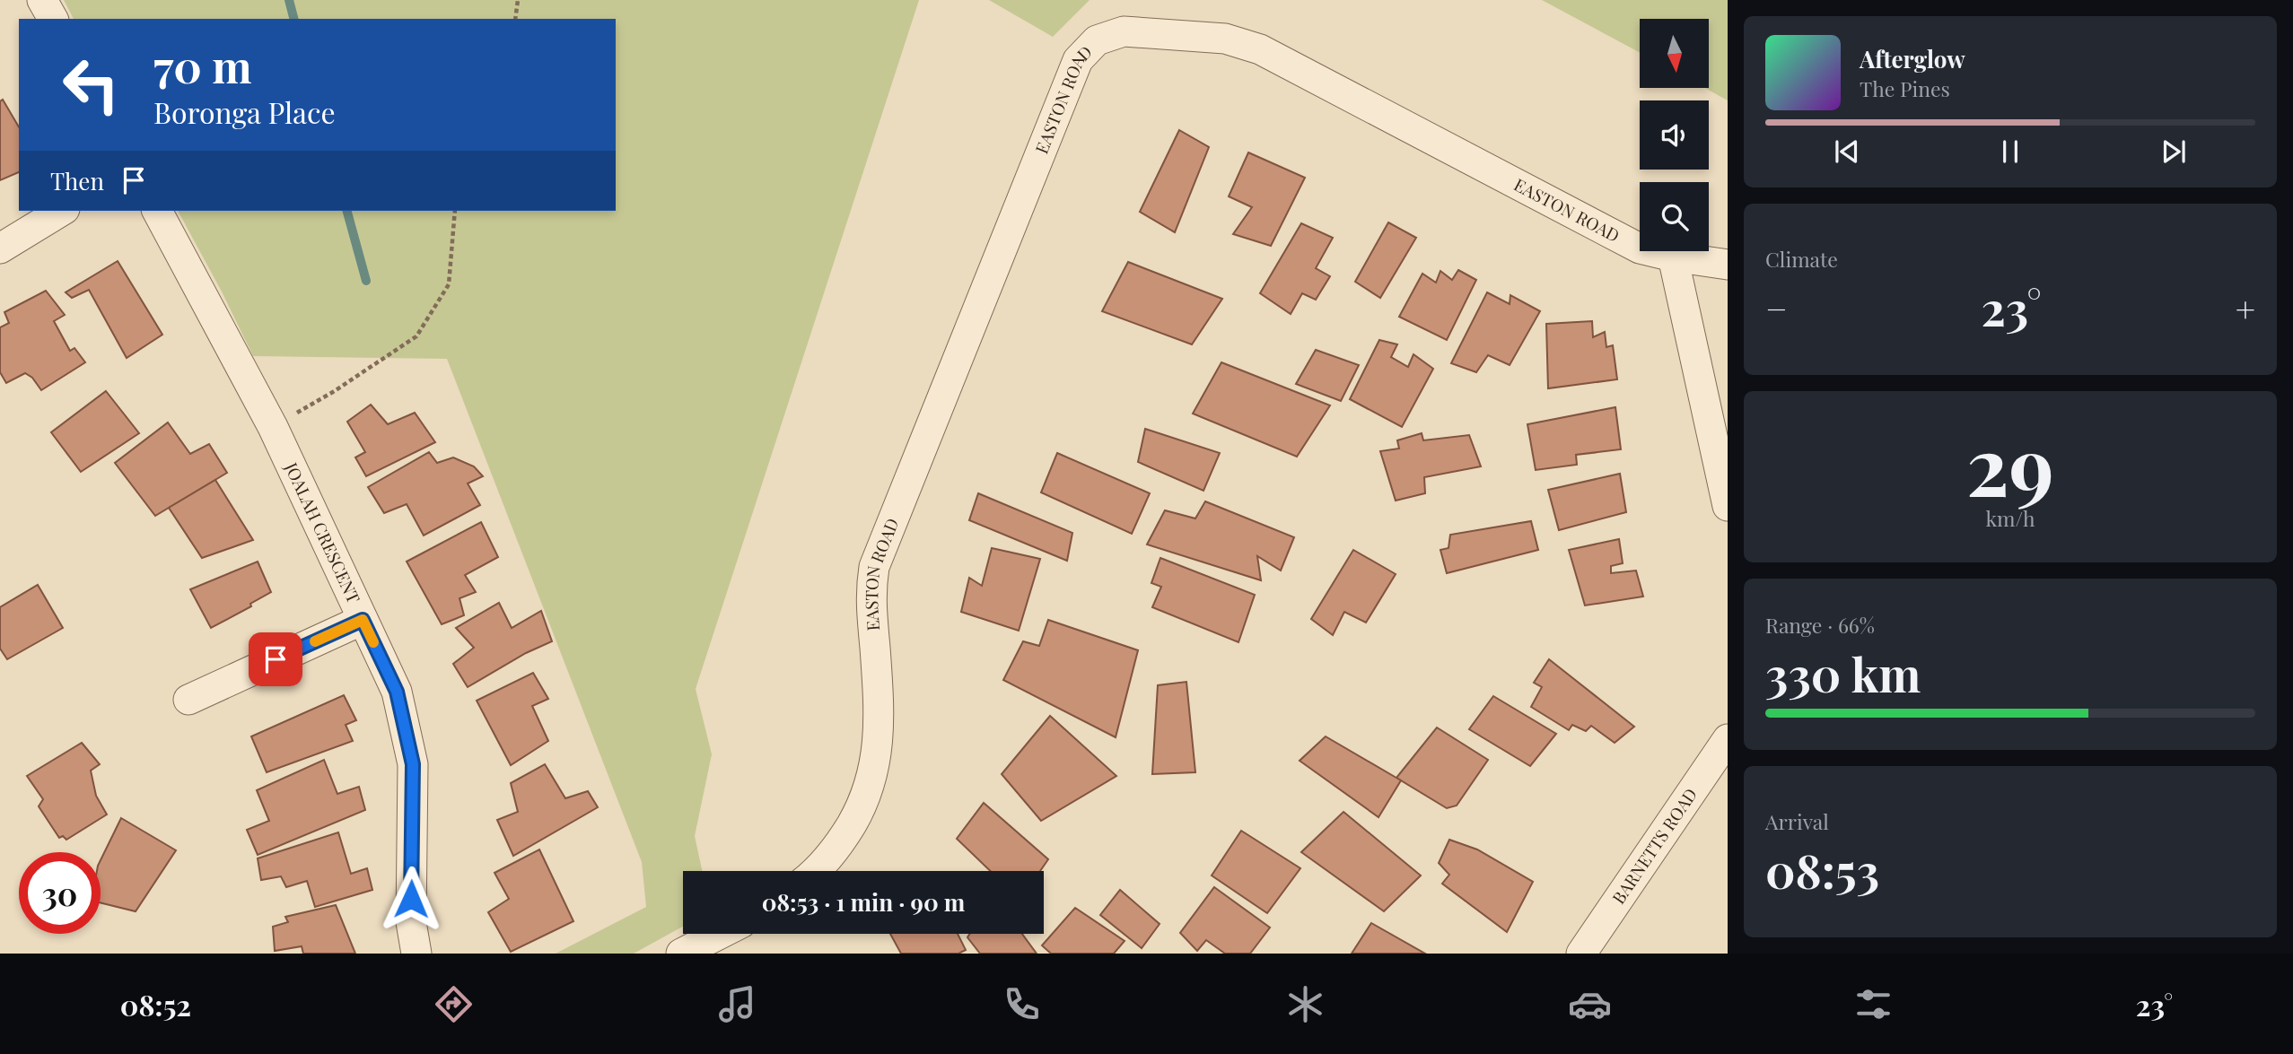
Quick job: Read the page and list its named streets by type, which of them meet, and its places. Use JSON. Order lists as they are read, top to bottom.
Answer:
{
  "streets": {
    "street": ["EASTON ROAD", "JOALAH CRESCENT", "BARNETTS ROAD"]
  },
  "north": "bottom",
  "page": {
    "turn": ["70 m", "Boronga Place"],
    "song": ["Afterglow", "The Pines"],
    "then": "Then",
    "tile": [
      "Climate",
      ["29", "km/h"],
      ["Range · 66%", "330 km"],
      ["Arrival", "08:53"]
    ],
    "heat": ["−", "23°", "+"],
    "limit": "30",
    "trip": "08:53 · 1 min · 90 m",
    "tabs": ["08:52", "23°"]
  }
}
